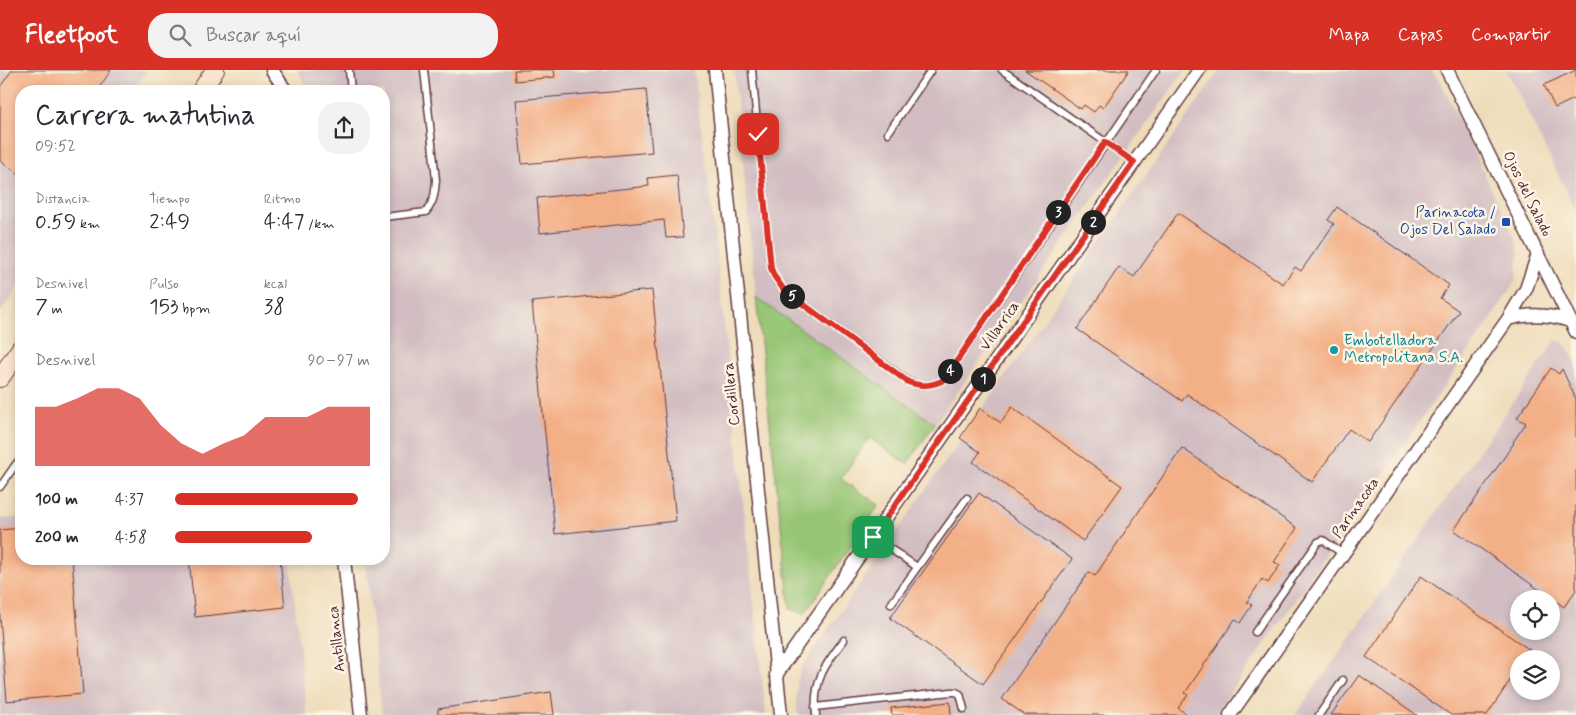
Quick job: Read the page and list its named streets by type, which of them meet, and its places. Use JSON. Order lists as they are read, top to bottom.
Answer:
{
  "streets": {
    "street": [
      "Ojos del Salado",
      "Villarrica",
      "Cordillera",
      "Parinacota",
      "Antillanca"
    ]
  },
  "crossings": [
    ["Ojos del Salado", "Parinacota"],
    ["Villarrica", "Cordillera"]
  ],
  "places": {
    "transit": ["Parinacota / Ojos Del Salado"],
    "other": ["Embotelladora Metropolitana S.A."]
  },
  "page": {
    "header": "Fleetfoot",
    "search": "Buscar aquí",
    "nav": ["Mapa", "Capas", "Compartir"],
    "heading": ["Carrera matutina", "09:52"],
    "stats": [
      ["Distancia", "0.59 km"],
      ["Tiempo", "2:49"],
      ["Ritmo", "4:47 /km"],
      ["Desnivel", "7 m"],
      ["Pulso", "153 bpm"],
      ["kcal", "38"]
    ],
    "pins": [
      "3",
      "2",
      "5",
      "4",
      "1"
    ],
    "chart": ["Desnivel", "90–97 m"],
    "list": [
      {
        "name": "100 m",
        "note": "4:37"
      },
      {
        "name": "200 m",
        "note": "4:58"
      }
    ]
  }
}
